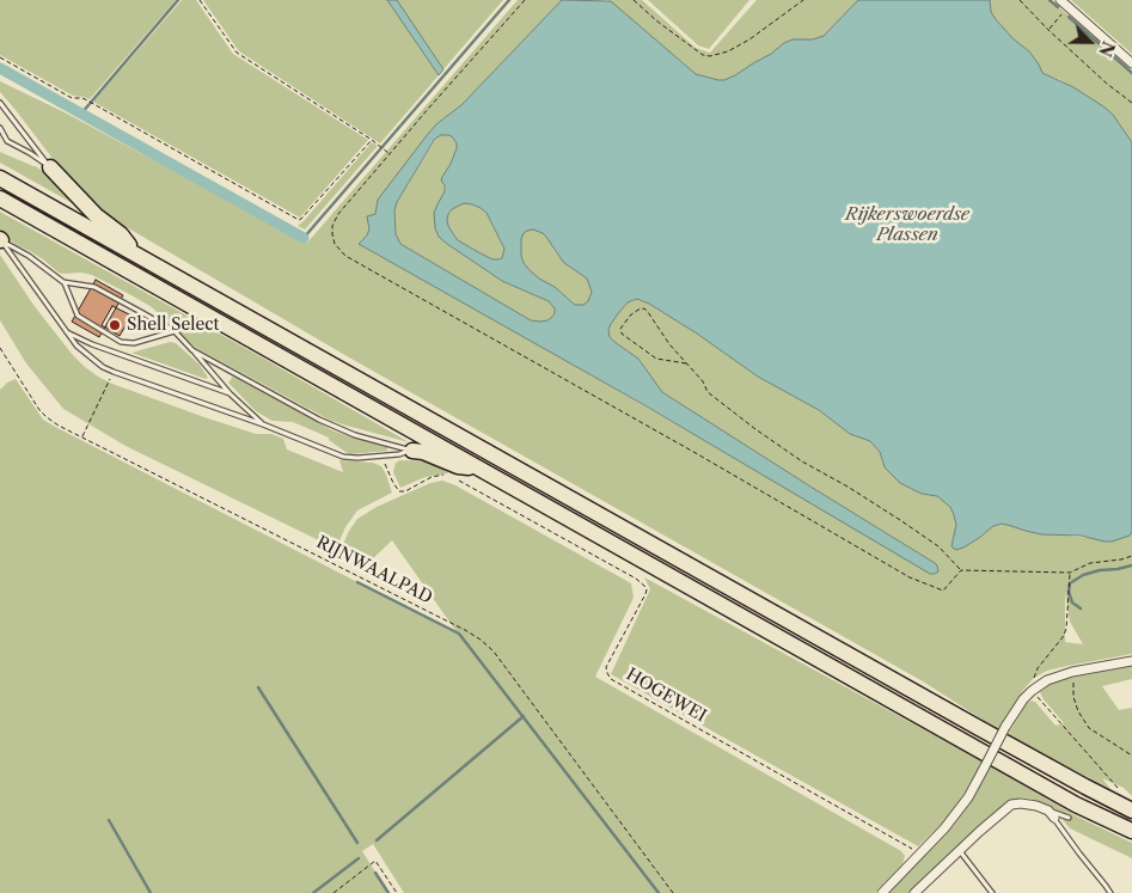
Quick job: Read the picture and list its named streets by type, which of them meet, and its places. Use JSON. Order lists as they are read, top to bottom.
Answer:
{
  "streets": {
    "path": ["RIJNWAALPAD", "HOGEWEI"]
  },
  "water": ["Rijkerswoerdse Plassen"],
  "places": ["Shell Select"],
  "north": "bottom right"
}
